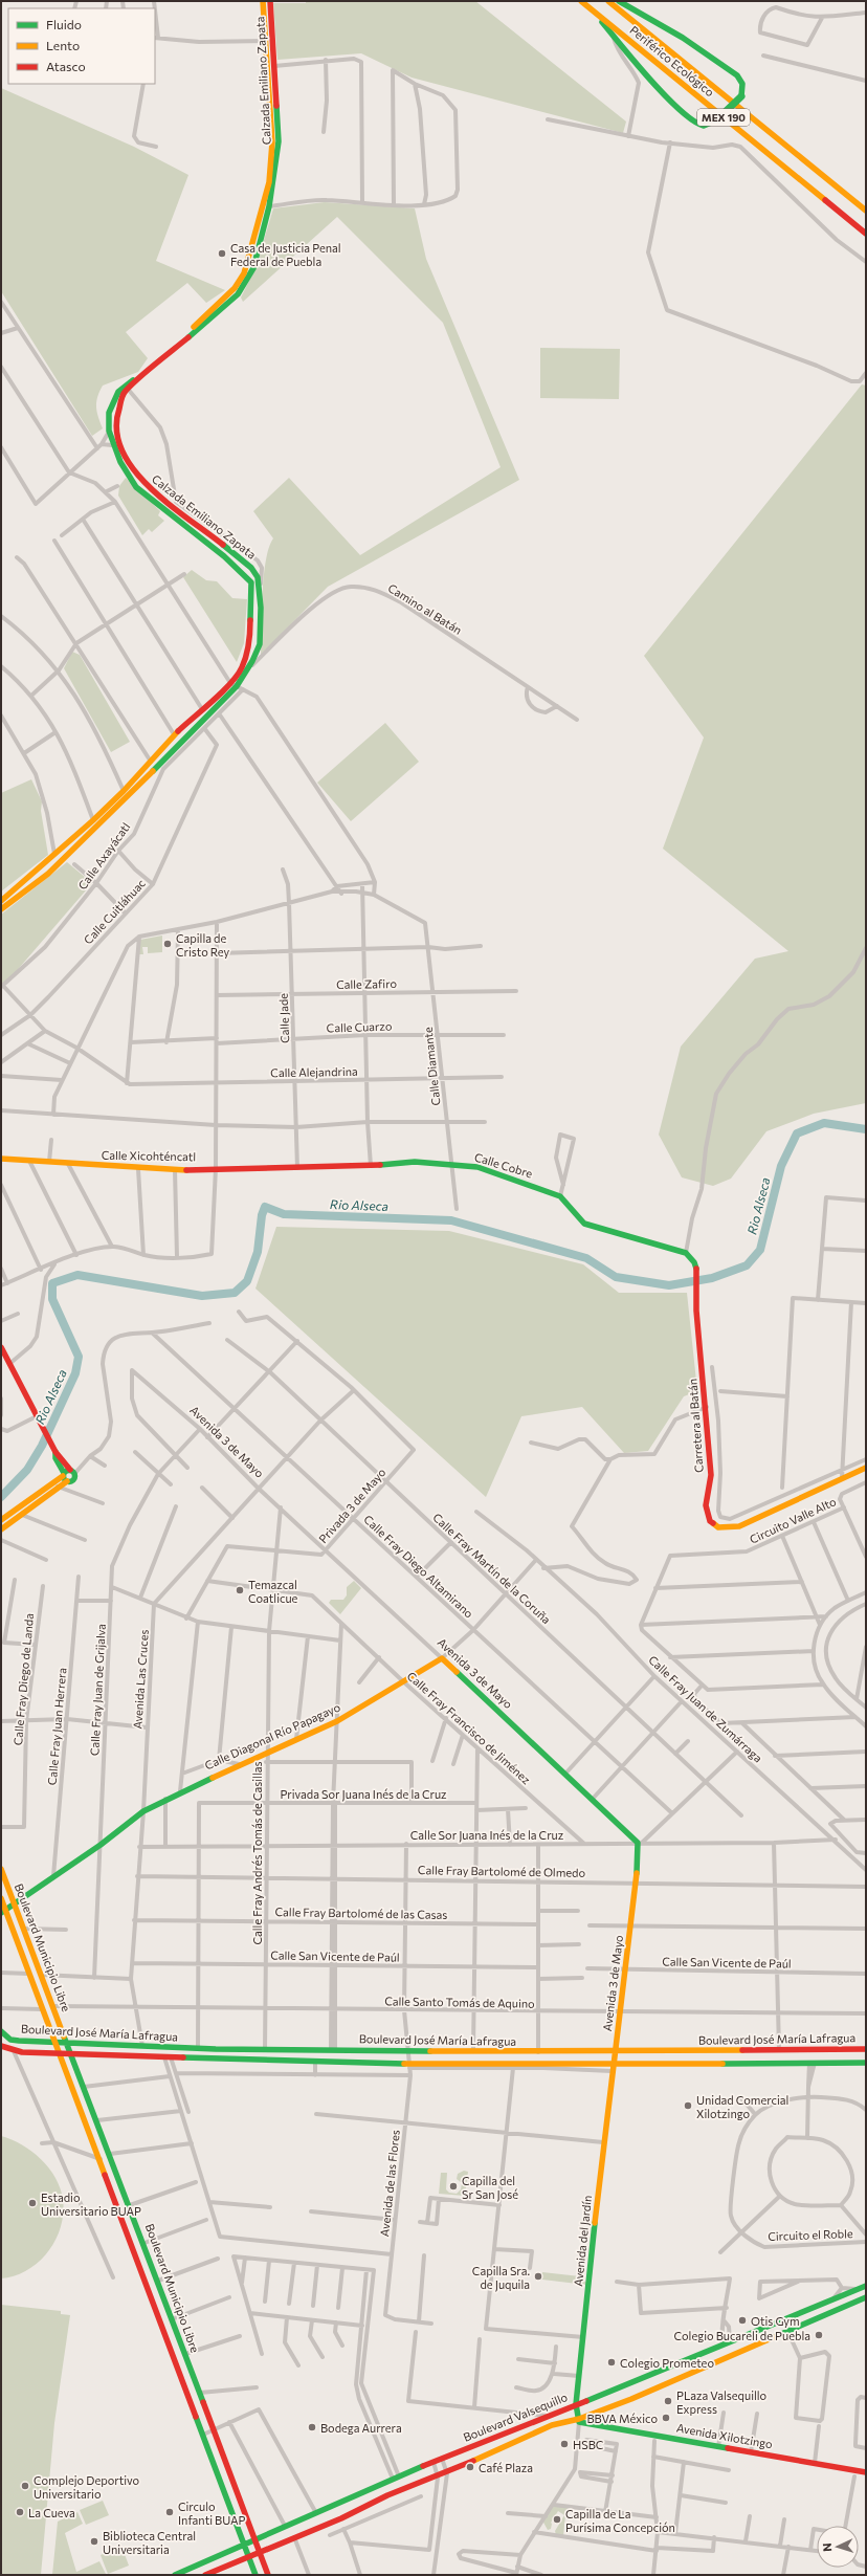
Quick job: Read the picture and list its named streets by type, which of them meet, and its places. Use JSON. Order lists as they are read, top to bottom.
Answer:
{
  "streets": {
    "main road": [
      "Periférico Ecológico",
      "Calzada Emiliano Zapata",
      "MEX 190",
      "Calle Xicohténcatl",
      "Calle Cobre",
      "Carretera al Batán",
      "Avenida 3 de Mayo",
      "Calle Diagonal Río Papagayo",
      "Boulevard Municipio Libre",
      "Boulevard José María Lafragua",
      "Avenida del Jardín",
      "Boulevard Valsequillo",
      "Avenida Xilotzingo"
    ],
    "street": [
      "Camino al Batán",
      "Calle Axayácatl",
      "Calle Cuitláhuac",
      "Calle Zafiro",
      "Calle Jade",
      "Calle Cuarzo",
      "Calle Diamante",
      "Calle Alejandrina",
      "Privada 3 de Mayo",
      "Circuito Valle Alto",
      "Calle Fray Diego Altamirano",
      "Calle Fray Martín de la Coruña",
      "Calle Fray Diego de Landa",
      "Avenida Las Cruces",
      "Calle Fray Juan de Grijalva",
      "Calle Fray Juan de Zumárraga",
      "Calle Fray Juan Herrera",
      "Calle Fray Francisco de Jiménez",
      "Privada Sor Juana Inés de la Cruz",
      "Calle Sor Juana Inés de la Cruz",
      "Calle Fray Andrés Tomás de Casillas",
      "Calle Fray Bartolomé de Olmedo",
      "Calle Fray Bartolomé de las Casas",
      "Calle San Vicente de Paúl",
      "Calle Santo Tomás de Aquino",
      "Avenida de las Flores",
      "Circuito el Roble"
    ]
  },
  "crossings": [
    ["Calzada Emiliano Zapata", "Camino al Batán"],
    ["Calzada Emiliano Zapata", "Calle Axayácatl"],
    ["Calle Axayácatl", "Calle Cuitláhuac"],
    ["Calle Zafiro", "Calle Jade"],
    ["Calle Zafiro", "Calle Diamante"],
    ["Calle Jade", "Calle Cuarzo"],
    ["Calle Jade", "Calle Alejandrina"],
    ["Calle Jade", "Calle Xicohténcatl"],
    ["Calle Jade", "Calle Cobre"],
    ["Calle Cuarzo", "Calle Diamante"],
    ["Calle Diamante", "Calle Alejandrina"],
    ["Calle Diamante", "Calle Cobre"],
    ["Calle Xicohténcatl", "Calle Cobre"],
    ["Calle Cobre", "Carretera al Batán"],
    ["Avenida 3 de Mayo", "Privada 3 de Mayo"],
    ["Avenida 3 de Mayo", "Calle Fray Juan de Grijalva"],
    ["Avenida 3 de Mayo", "Calle Diagonal Río Papagayo"],
    ["Avenida 3 de Mayo", "Calle Sor Juana Inés de la Cruz"],
    ["Avenida 3 de Mayo", "Calle Fray Andrés Tomás de Casillas"],
    ["Avenida 3 de Mayo", "Calle Fray Bartolomé de Olmedo"],
    ["Avenida 3 de Mayo", "Calle San Vicente de Paúl"],
    ["Avenida 3 de Mayo", "Calle Santo Tomás de Aquino"],
    ["Avenida 3 de Mayo", "Boulevard José María Lafragua"],
    ["Avenida 3 de Mayo", "Avenida del Jardín"],
    ["Privada 3 de Mayo", "Calle Fray Diego Altamirano"],
    ["Privada 3 de Mayo", "Calle Fray Martín de la Coruña"],
    ["Privada 3 de Mayo", "Calle Fray Francisco de Jiménez"],
    ["Privada 3 de Mayo", "Calle Fray Andrés Tomás de Casillas"],
    ["Calle Fray Diego Altamirano", "Calle Diagonal Río Papagayo"],
    ["Calle Fray Martín de la Coruña", "Calle Diagonal Río Papagayo"],
    ["Avenida Las Cruces", "Calle Diagonal Río Papagayo"],
    ["Avenida Las Cruces", "Calle Sor Juana Inés de la Cruz"],
    ["Avenida Las Cruces", "Calle Fray Bartolomé de Olmedo"],
    ["Avenida Las Cruces", "Calle Fray Bartolomé de las Casas"],
    ["Avenida Las Cruces", "Calle San Vicente de Paúl"],
    ["Avenida Las Cruces", "Calle Santo Tomás de Aquino"],
    ["Avenida Las Cruces", "Boulevard José María Lafragua"],
    ["Calle Fray Juan de Grijalva", "Calle Diagonal Río Papagayo"],
    ["Calle Fray Juan de Zumárraga", "Calle Diagonal Río Papagayo"],
    ["Calle Fray Juan de Zumárraga", "Calle Sor Juana Inés de la Cruz"],
    ["Calle Fray Juan Herrera", "Calle Diagonal Río Papagayo"],
    ["Calle Fray Francisco de Jiménez", "Calle Diagonal Río Papagayo"],
    ["Calle Fray Francisco de Jiménez", "Calle Sor Juana Inés de la Cruz"],
    ["Calle Fray Francisco de Jiménez", "Calle Fray Andrés Tomás de Casillas"],
    ["Calle Diagonal Río Papagayo", "Calle Fray Andrés Tomás de Casillas"],
    ["Calle Diagonal Río Papagayo", "Boulevard Municipio Libre"],
    ["Privada Sor Juana Inés de la Cruz", "Calle Sor Juana Inés de la Cruz"],
    ["Privada Sor Juana Inés de la Cruz", "Calle Fray Andrés Tomás de Casillas"],
    ["Calle Sor Juana Inés de la Cruz", "Calle Fray Andrés Tomás de Casillas"],
    ["Calle Sor Juana Inés de la Cruz", "Avenida de las Flores"],
    ["Calle Fray Andrés Tomás de Casillas", "Calle Fray Bartolomé de Olmedo"],
    ["Calle Fray Andrés Tomás de Casillas", "Calle Fray Bartolomé de las Casas"],
    ["Calle Fray Andrés Tomás de Casillas", "Calle San Vicente de Paúl"],
    ["Calle Fray Andrés Tomás de Casillas", "Calle Santo Tomás de Aquino"],
    ["Calle Fray Andrés Tomás de Casillas", "Boulevard José María Lafragua"],
    ["Calle Fray Bartolomé de Olmedo", "Avenida de las Flores"],
    ["Calle Fray Bartolomé de las Casas", "Avenida de las Flores"],
    ["Boulevard Municipio Libre", "Calle Santo Tomás de Aquino"],
    ["Boulevard Municipio Libre", "Boulevard José María Lafragua"],
    ["Boulevard Municipio Libre", "Boulevard Valsequillo"],
    ["Calle San Vicente de Paúl", "Avenida de las Flores"],
    ["Calle Santo Tomás de Aquino", "Avenida de las Flores"],
    ["Boulevard José María Lafragua", "Avenida de las Flores"],
    ["Boulevard José María Lafragua", "Avenida del Jardín"],
    ["Avenida del Jardín", "Boulevard Valsequillo"],
    ["Avenida del Jardín", "Avenida Xilotzingo"],
    ["Boulevard Valsequillo", "Avenida Xilotzingo"]
  ],
  "water": ["Rio Alseca"],
  "places": [
    "Casa de Justicia Penal Federal de Puebla",
    "Capilla de Cristo Rey",
    "Temazcal Coatlicue",
    "Unidad Comercial Xilotzingo",
    "Capilla del Sr San José",
    "Estadio Universitario BUAP",
    "Capilla Sra. de Juquila",
    "Otis Gym",
    "Colegio Bucareli de Puebla",
    "Colegio Prometeo",
    "PLaza Valsequillo Express",
    "BBVA México",
    "Bodega Aurrera",
    "HSBC",
    "Café Plaza",
    "Complejo Deportivo Universitario",
    "La Cueva",
    "Circulo Infanti BUAP",
    "Capilla de La Purísima Concepción",
    "Biblioteca Central Universitaria"
  ],
  "legend": ["Fluido", "Lento", "Atasco"],
  "north": "left"
}
